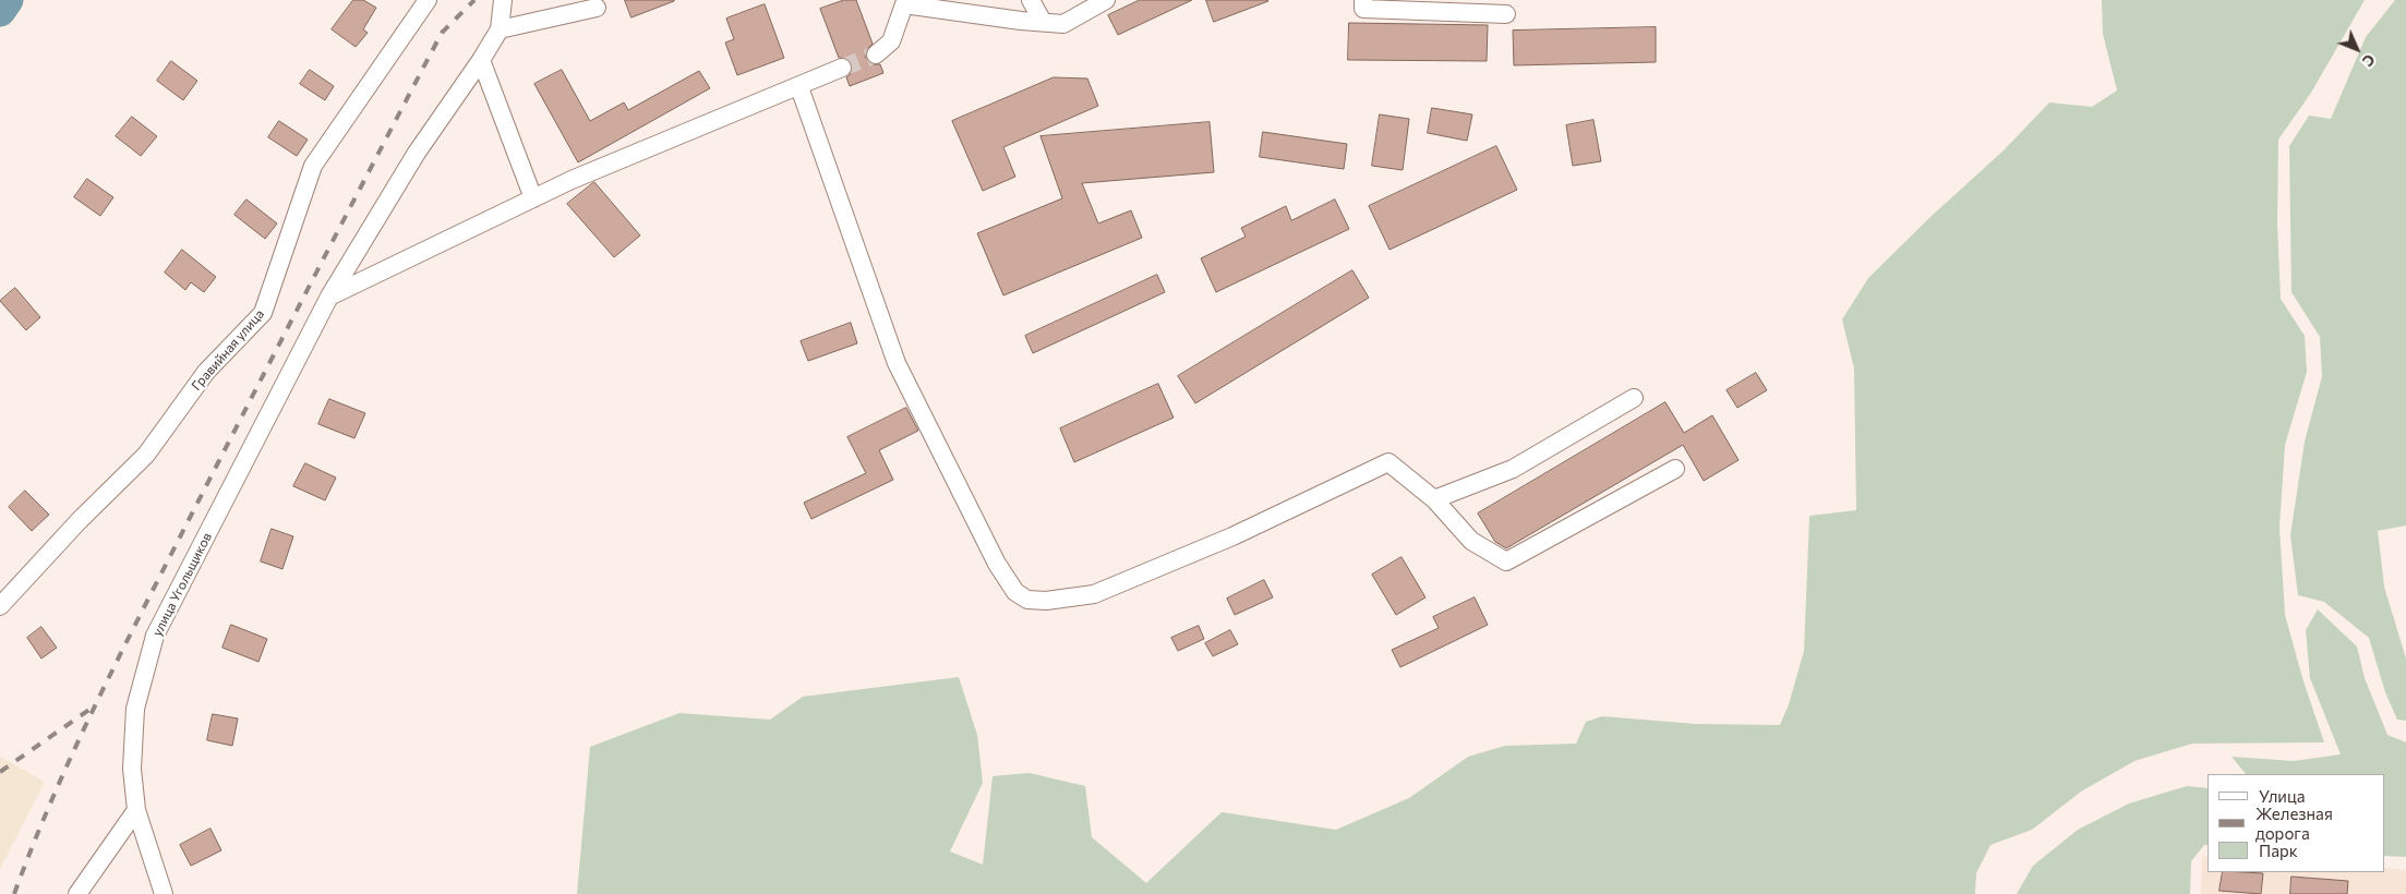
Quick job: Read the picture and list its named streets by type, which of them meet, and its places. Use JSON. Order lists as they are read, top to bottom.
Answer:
{
  "streets": {
    "street": ["Гравийная улица", "улица Угольщиков"]
  },
  "legend": ["Улица", "Железная дорога", "Парк"],
  "north": "bottom right"
}
